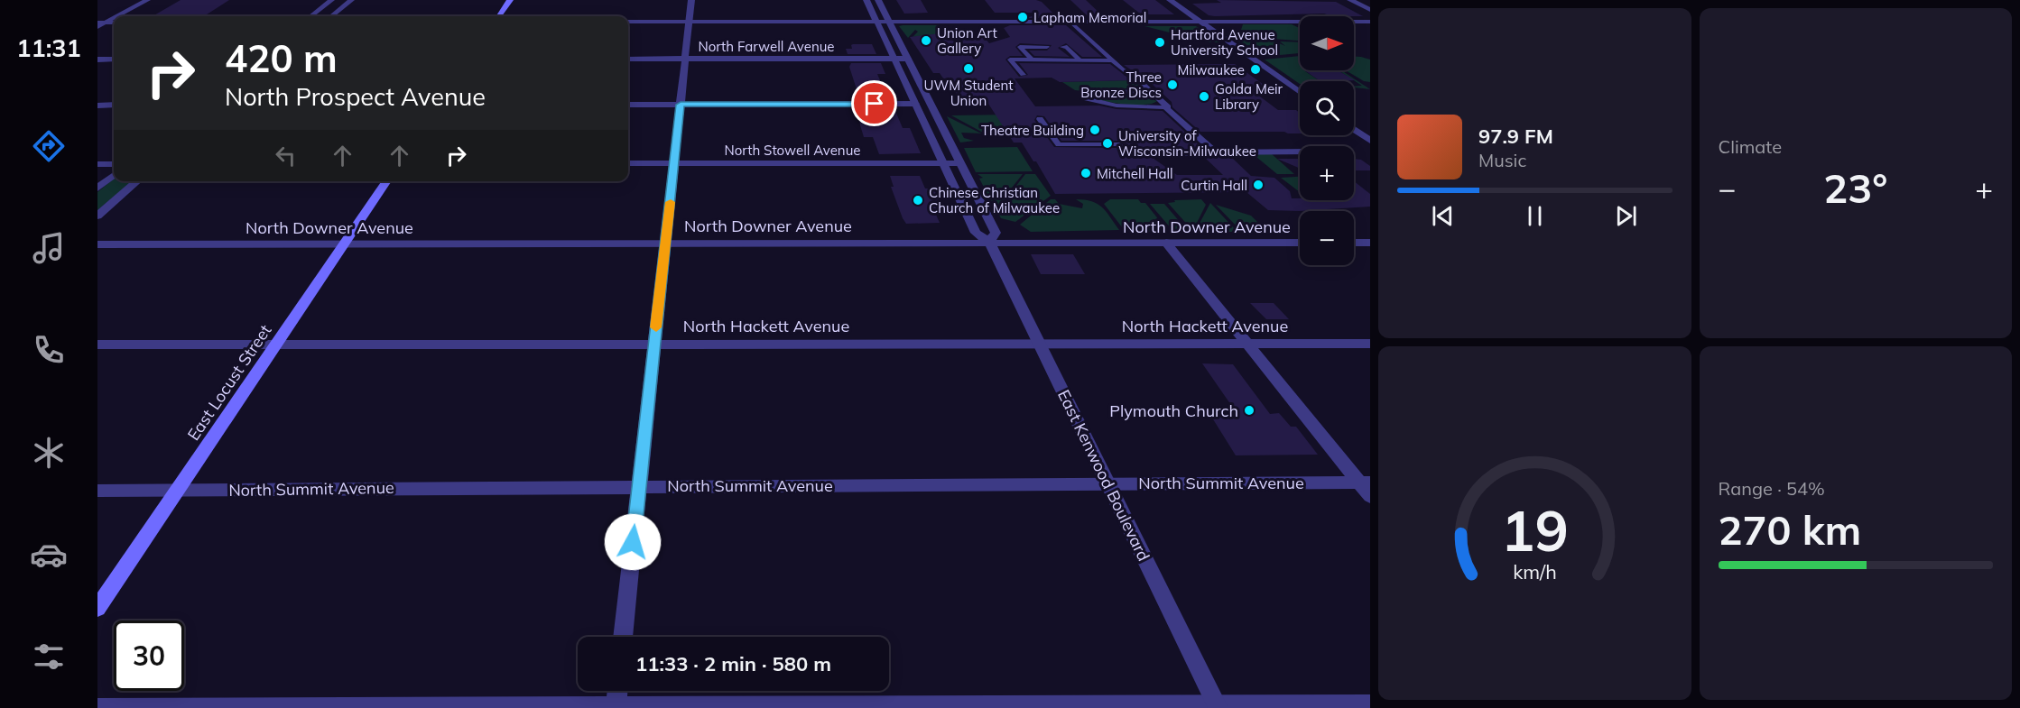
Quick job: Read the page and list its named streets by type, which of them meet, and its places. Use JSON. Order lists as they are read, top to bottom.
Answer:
{
  "streets": {
    "main road": ["East Locust Street"],
    "street": [
      "North Farwell Avenue",
      "North Stowell Avenue",
      "North Downer Avenue",
      "North Hackett Avenue",
      "East Kenwood Boulevard",
      "North Summit Avenue"
    ]
  },
  "crossings": [
    ["North Farwell Avenue", "East Kenwood Boulevard"],
    ["North Stowell Avenue", "East Kenwood Boulevard"],
    ["North Downer Avenue", "East Locust Street"],
    ["North Downer Avenue", "East Kenwood Boulevard"],
    ["North Hackett Avenue", "East Locust Street"],
    ["North Hackett Avenue", "East Kenwood Boulevard"],
    ["East Locust Street", "North Summit Avenue"],
    ["East Kenwood Boulevard", "North Summit Avenue"]
  ],
  "places": [
    "Lapham Memorial",
    "Union Art Gallery",
    "Hartford Avenue University School",
    "UWM Student Union",
    "Milwaukee",
    "Three Bronze Discs",
    "Golda Meir Library",
    "Theatre Building",
    "University of Wisconsin-Milwaukee",
    "Mitchell Hall",
    "Curtin Hall",
    "Chinese Christian Church of Milwaukee",
    "Plymouth Church"
  ],
  "north": "right",
  "page": {
    "tabs": "11:31",
    "tile": [
      "Climate",
      ["Range · 54%", "270 km"]
    ],
    "map_buttons": ["+", "−"],
    "turn": ["420 m", "North Prospect Avenue"],
    "song": ["97.9 FM", "Music"],
    "heat": ["−", "23°", "+"],
    "limit": "30",
    "trip": "11:33 · 2 min · 580 m",
    "gauge": ["19", "km/h"]
  }
}
